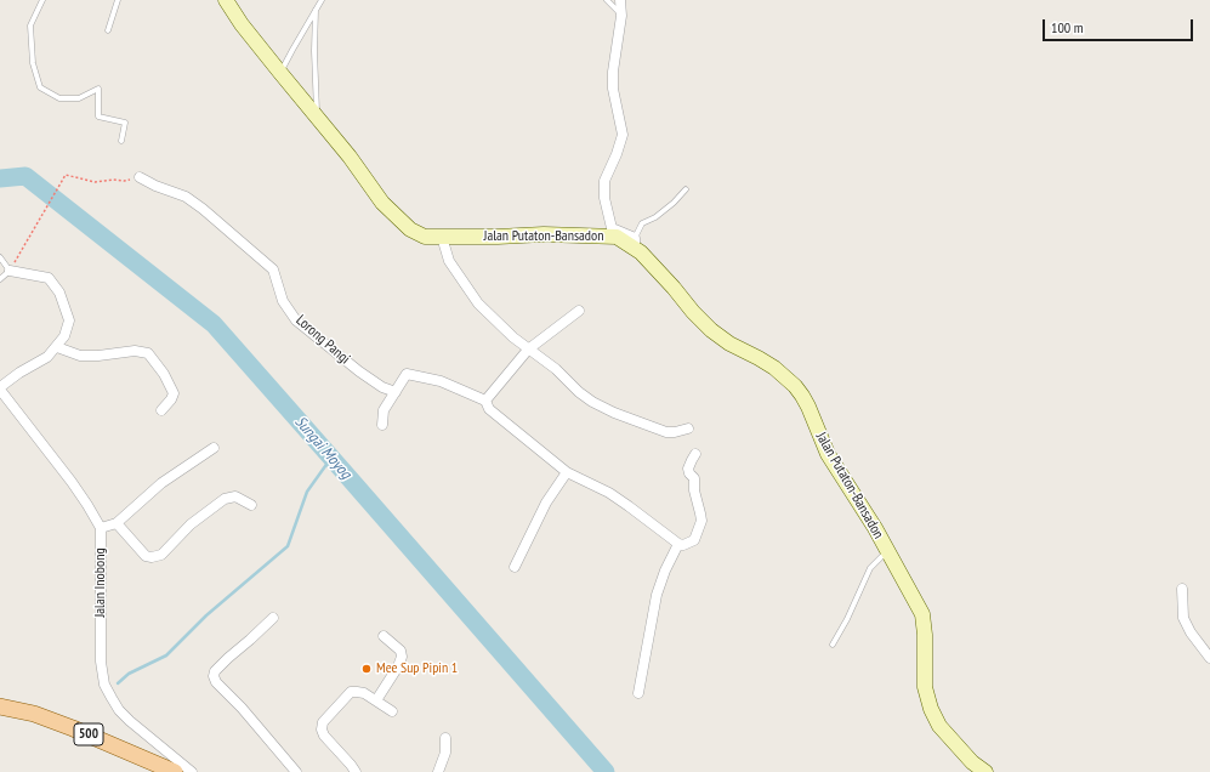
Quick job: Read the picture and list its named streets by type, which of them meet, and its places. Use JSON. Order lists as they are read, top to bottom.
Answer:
{
  "streets": {
    "main road": ["500"],
    "street": ["Jalan Putaton-Bansadon", "Lorong Pangi", "Jalan Inobong"]
  },
  "water": ["Sungai Moyog"],
  "places": ["Mee Sup Pipin 1"],
  "scale_bar": "100 m"
}
